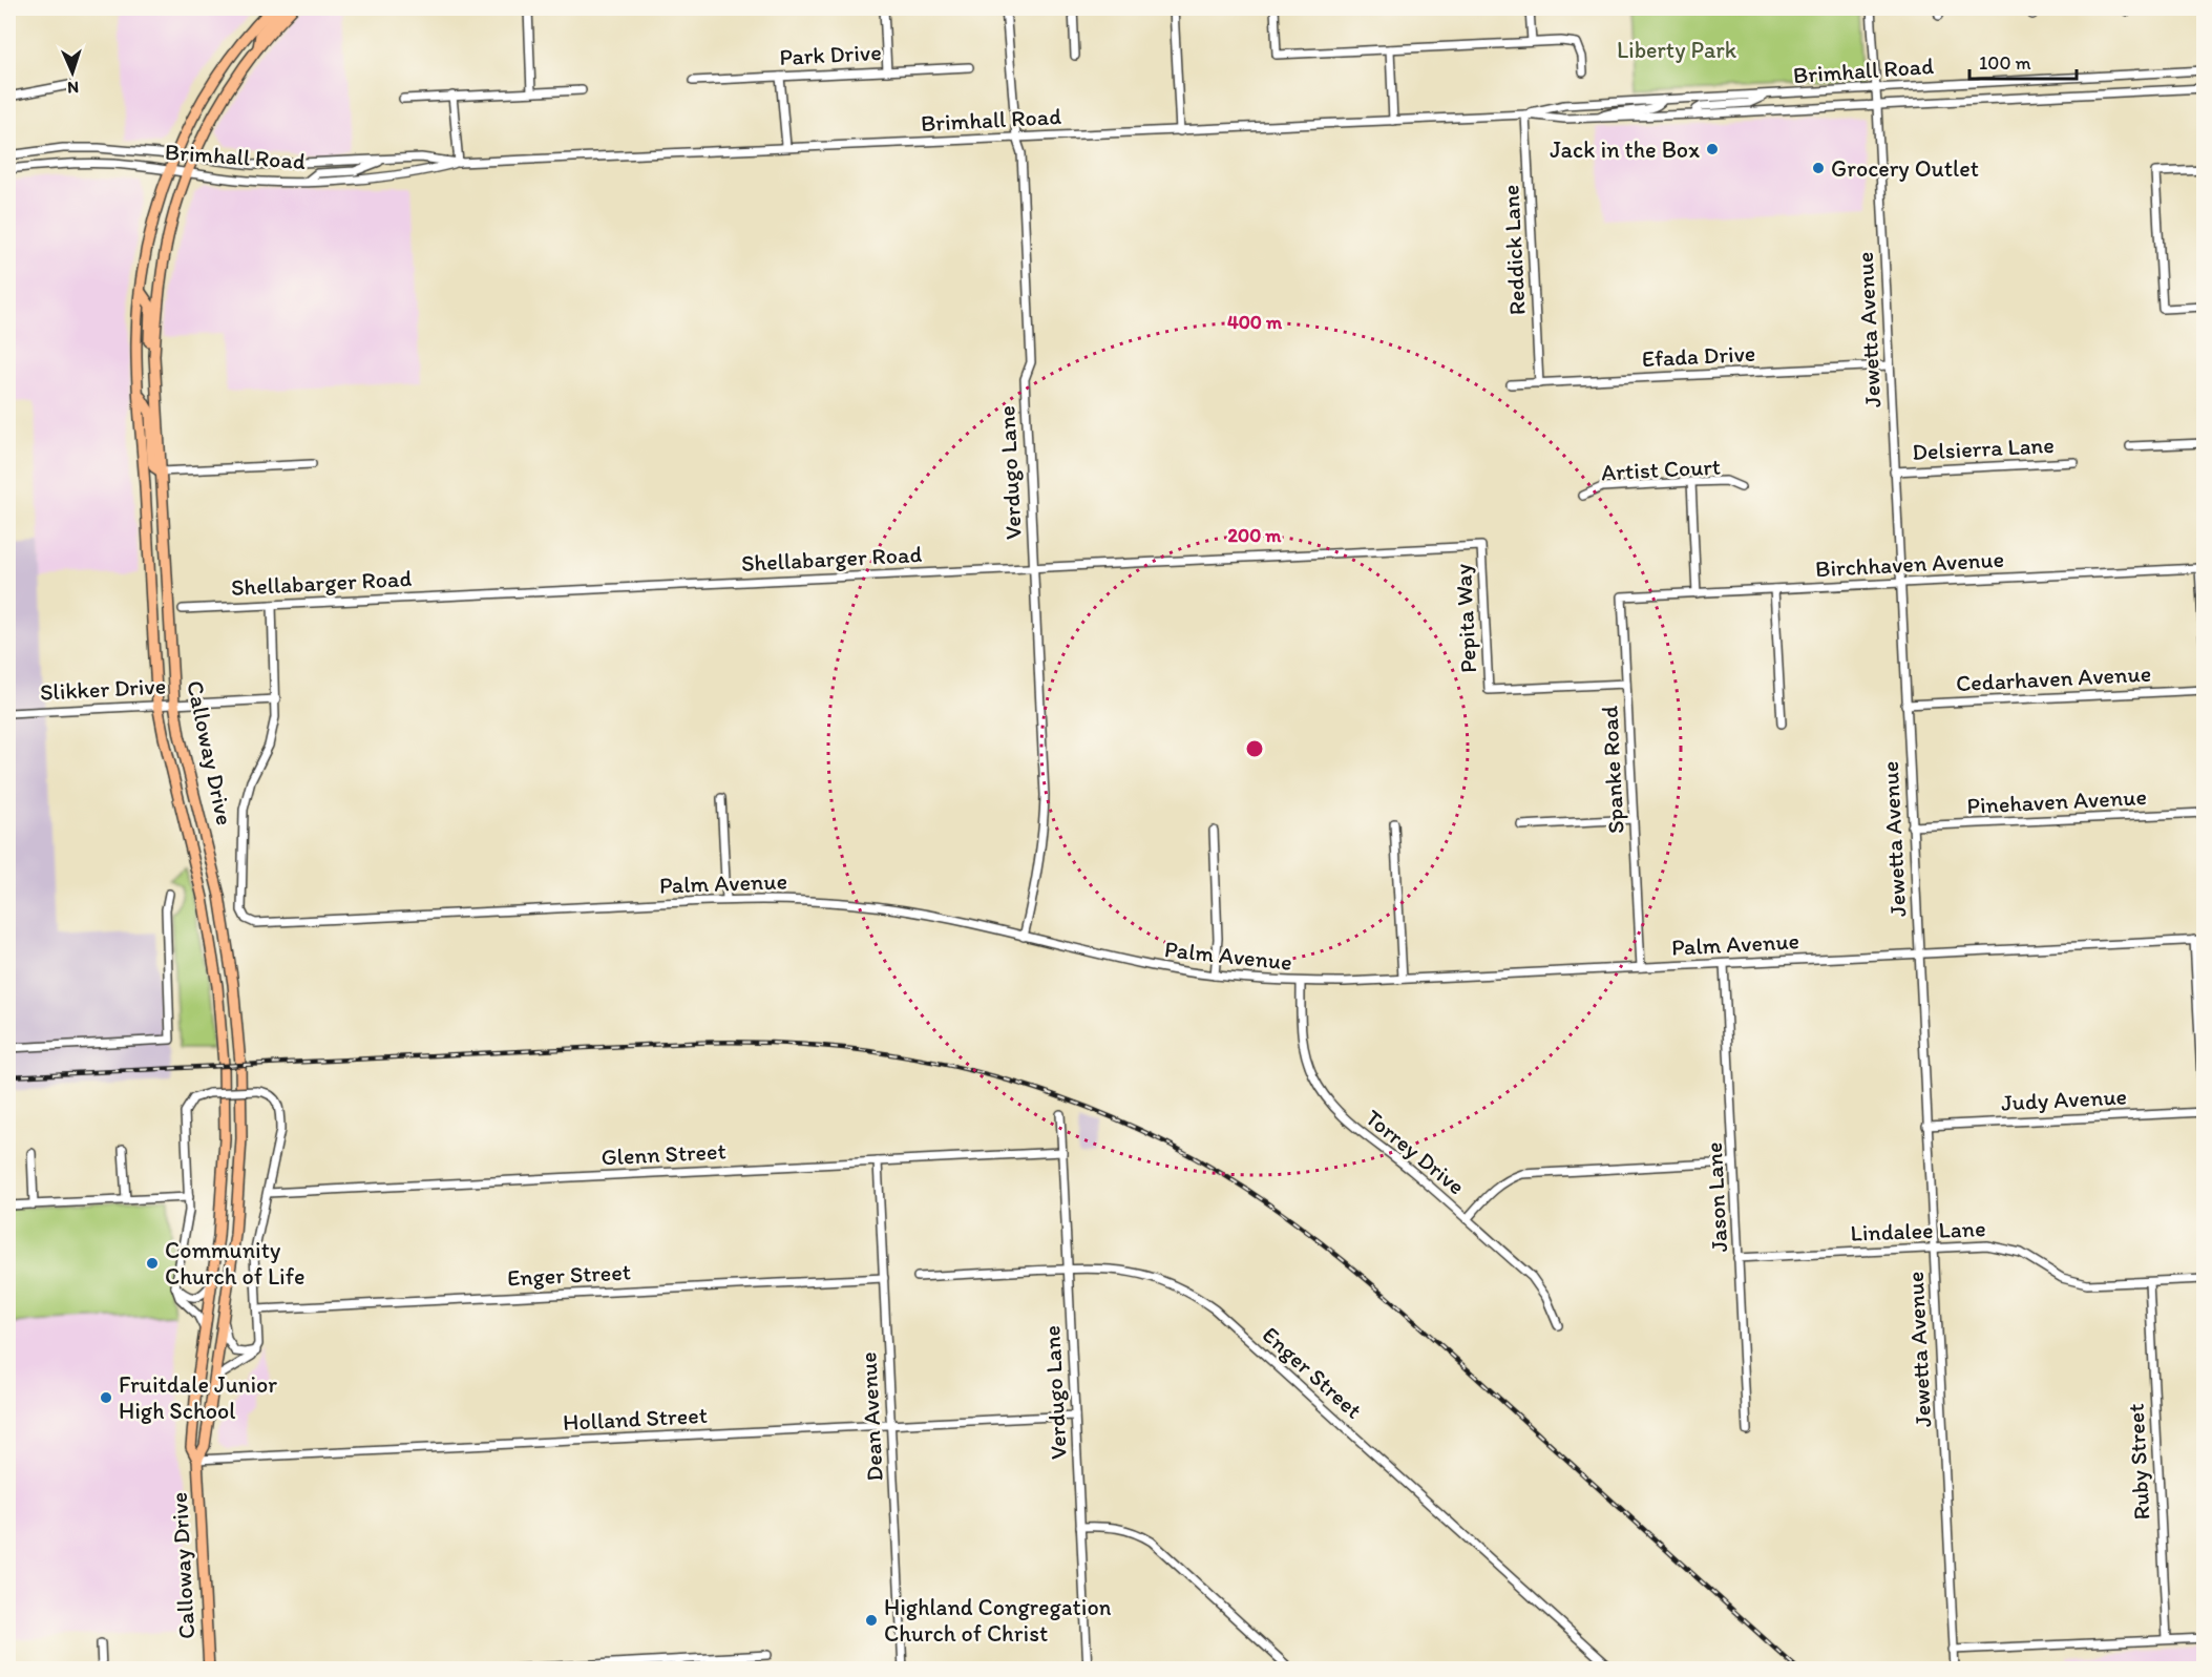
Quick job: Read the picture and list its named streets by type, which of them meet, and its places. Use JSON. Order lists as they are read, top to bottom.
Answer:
{
  "streets": {
    "main road": ["Calloway Drive"],
    "street": [
      "Park Drive",
      "Brimhall Road",
      "Reddick Lane",
      "Jewetta Avenue",
      "Efada Drive",
      "Delsierra Lane",
      "Artist Court",
      "Verdugo Lane",
      "Shellabarger Road",
      "Birchhaven Avenue",
      "Pepita Way",
      "Cedarhaven Avenue",
      "Slikker Drive",
      "Spanke Road",
      "Pinehaven Avenue",
      "Palm Avenue",
      "Judy Avenue",
      "Torrey Drive",
      "Glenn Street",
      "Jason Lane",
      "Lindalee Lane",
      "Enger Street",
      "Dean Avenue",
      "Holland Street",
      "Ruby Street"
    ]
  },
  "crossings": [
    ["Brimhall Road", "Reddick Lane"],
    ["Brimhall Road", "Jewetta Avenue"],
    ["Brimhall Road", "Verdugo Lane"],
    ["Brimhall Road", "Calloway Drive"],
    ["Reddick Lane", "Efada Drive"],
    ["Jewetta Avenue", "Efada Drive"],
    ["Jewetta Avenue", "Delsierra Lane"],
    ["Jewetta Avenue", "Birchhaven Avenue"],
    ["Jewetta Avenue", "Cedarhaven Avenue"],
    ["Jewetta Avenue", "Pinehaven Avenue"],
    ["Jewetta Avenue", "Palm Avenue"],
    ["Jewetta Avenue", "Judy Avenue"],
    ["Jewetta Avenue", "Lindalee Lane"],
    ["Verdugo Lane", "Shellabarger Road"],
    ["Verdugo Lane", "Palm Avenue"],
    ["Verdugo Lane", "Glenn Street"],
    ["Verdugo Lane", "Enger Street"],
    ["Verdugo Lane", "Holland Street"],
    ["Shellabarger Road", "Pepita Way"],
    ["Birchhaven Avenue", "Spanke Road"],
    ["Pepita Way", "Spanke Road"],
    ["Slikker Drive", "Calloway Drive"],
    ["Slikker Drive", "Palm Avenue"],
    ["Calloway Drive", "Holland Street"],
    ["Spanke Road", "Palm Avenue"],
    ["Palm Avenue", "Torrey Drive"],
    ["Palm Avenue", "Jason Lane"],
    ["Glenn Street", "Dean Avenue"],
    ["Jason Lane", "Lindalee Lane"],
    ["Lindalee Lane", "Ruby Street"],
    ["Enger Street", "Dean Avenue"],
    ["Dean Avenue", "Holland Street"]
  ],
  "parks": ["Liberty Park"],
  "places": [
    "Jack in the Box",
    "Grocery Outlet",
    "Community Church of Life",
    "Fruitdale Junior High School",
    "Highland Congregation Church of Christ"
  ],
  "scale_bar": "100 m",
  "north": "bottom",
  "rings": ["400 m", "200 m"]
}
